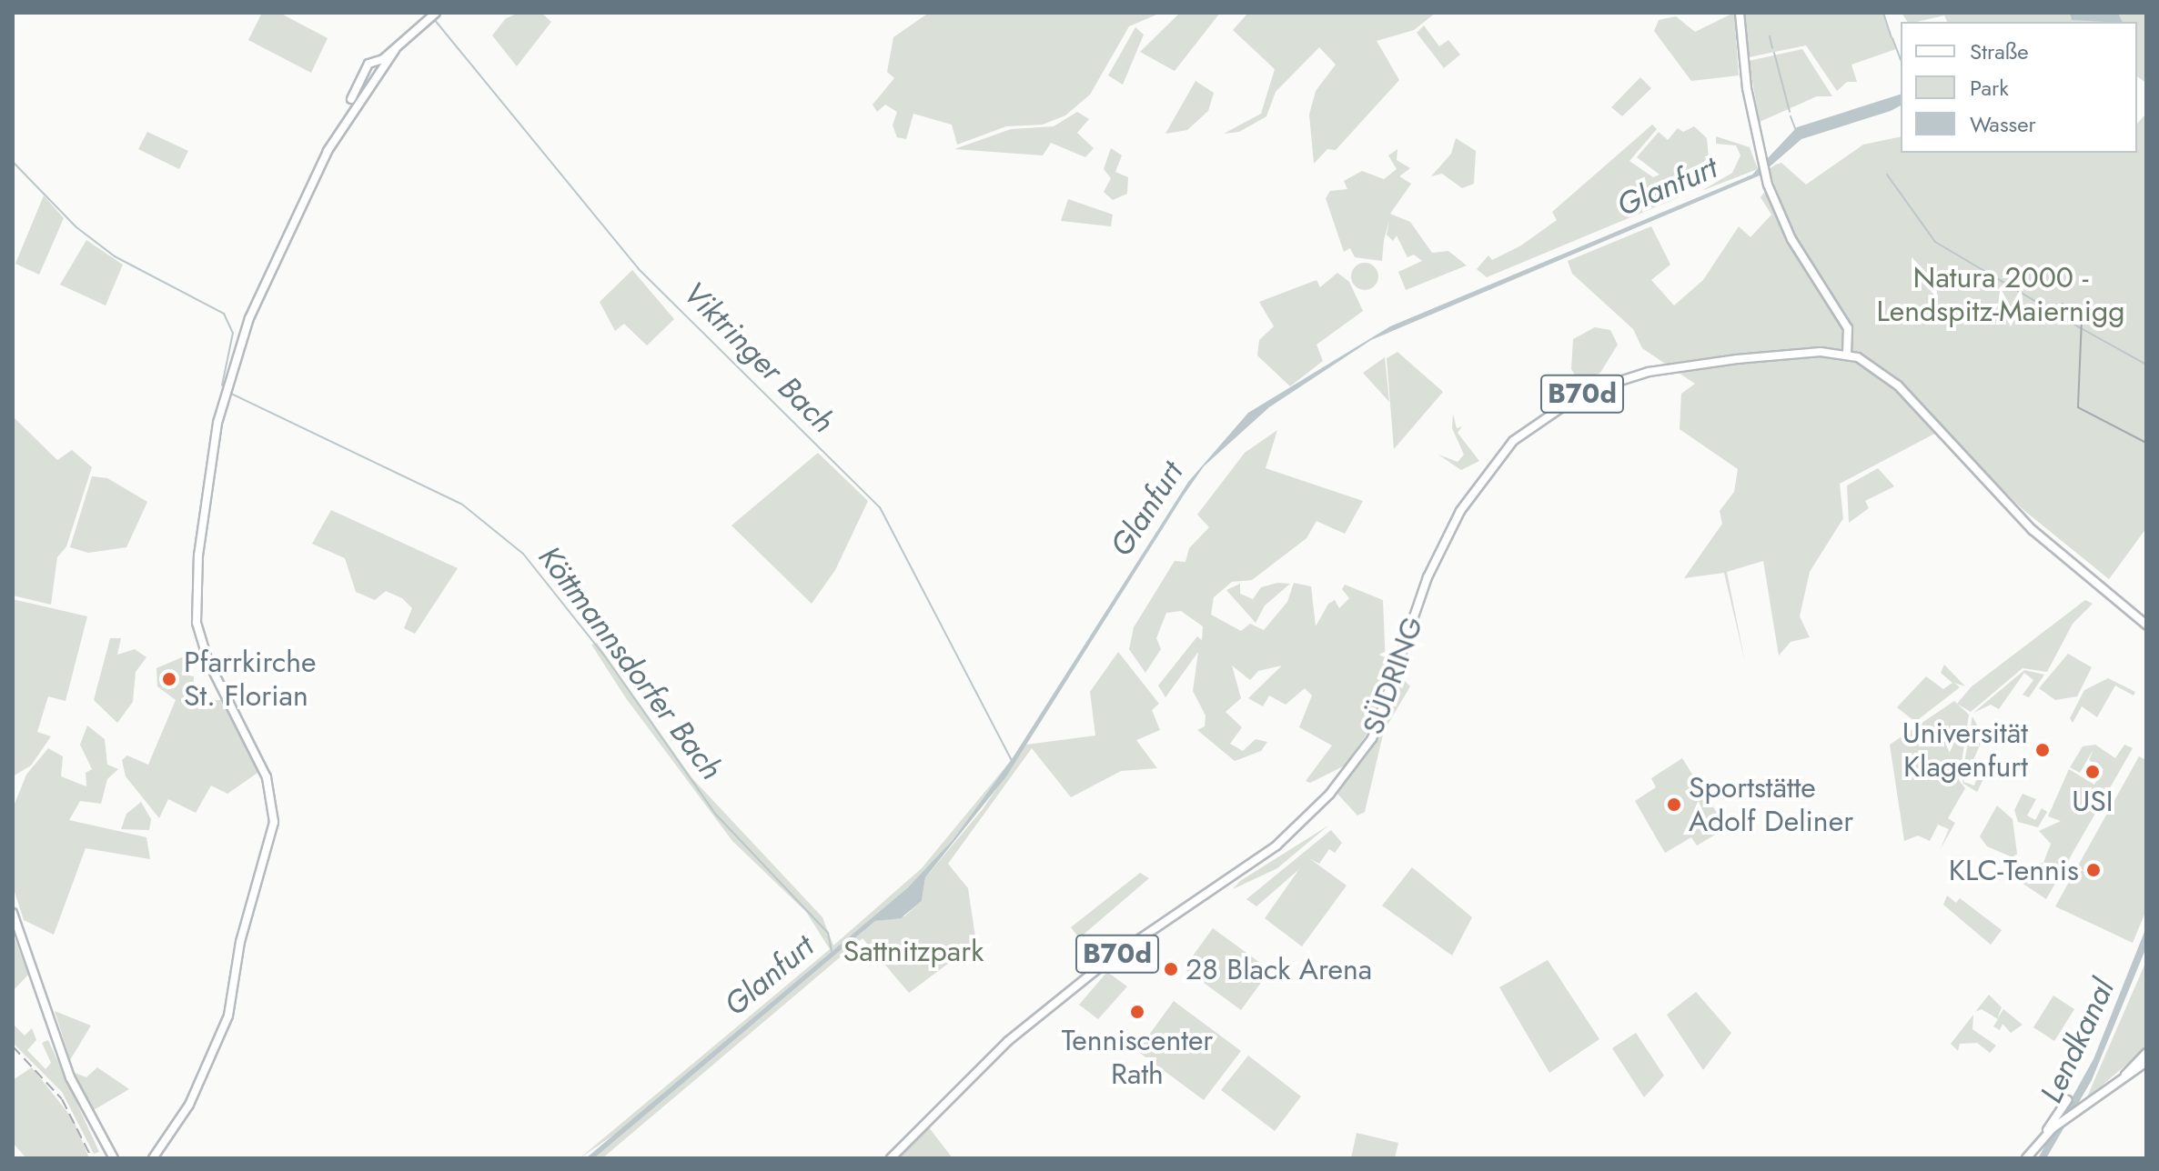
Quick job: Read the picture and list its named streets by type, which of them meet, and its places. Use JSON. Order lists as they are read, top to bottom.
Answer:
{
  "streets": {
    "main road": ["B70d", "SÜDRING"]
  },
  "crossings": [
    ["B70d", "SÜDRING"]
  ],
  "water": [
    "Glanfurt",
    "Viktringer Bach",
    "Köttmannsdorfer Bach",
    "Lendkanal"
  ],
  "parks": ["Natura 2000 - Lendspitz-Maiernigg", "Sattnitzpark"],
  "places": [
    "Pfarrkirche St. Florian",
    "Universität Klagenfurt",
    "USI",
    "Sportstätte Adolf Deliner",
    "KLC-Tennis",
    "28 Black Arena",
    "Tenniscenter Rath"
  ],
  "legend": ["Straße", "Park", "Wasser"]
}
